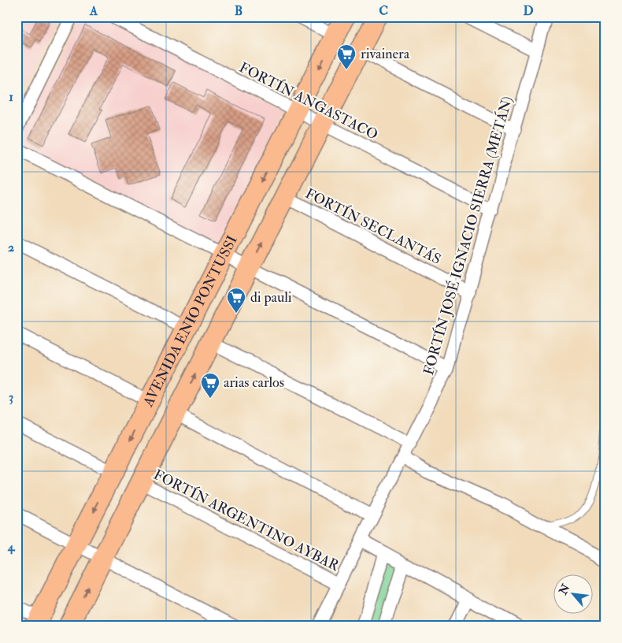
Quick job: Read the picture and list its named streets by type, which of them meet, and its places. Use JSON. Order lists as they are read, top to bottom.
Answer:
{
  "streets": {
    "main road": ["AVENIDA ENIO PONTUSSI"],
    "street": [
      "FORTÍN ANGASTACO",
      "FORTÍN SECLANTÁS",
      "FORTÍN JOSÉ IGNACIO SIERRA (METÁN)",
      "FORTÍN ARGENTINO AYBAR"
    ]
  },
  "crossings": [
    ["FORTÍN ANGASTACO", "FORTÍN JOSÉ IGNACIO SIERRA (METÁN)"],
    ["FORTÍN ANGASTACO", "AVENIDA ENIO PONTUSSI"],
    ["FORTÍN SECLANTÁS", "FORTÍN JOSÉ IGNACIO SIERRA (METÁN)"],
    ["FORTÍN SECLANTÁS", "AVENIDA ENIO PONTUSSI"],
    ["FORTÍN JOSÉ IGNACIO SIERRA (METÁN)", "FORTÍN ARGENTINO AYBAR"],
    ["AVENIDA ENIO PONTUSSI", "FORTÍN ARGENTINO AYBAR"]
  ],
  "places": {
    "supermarket": ["rivainera", "di pauli", "arias carlos"]
  },
  "north": "top left",
  "grid": {
    "columns": [
      "A",
      "B",
      "C",
      "D"
    ],
    "rows": [
      "1",
      "2",
      "3",
      "4"
    ]
  }
}
